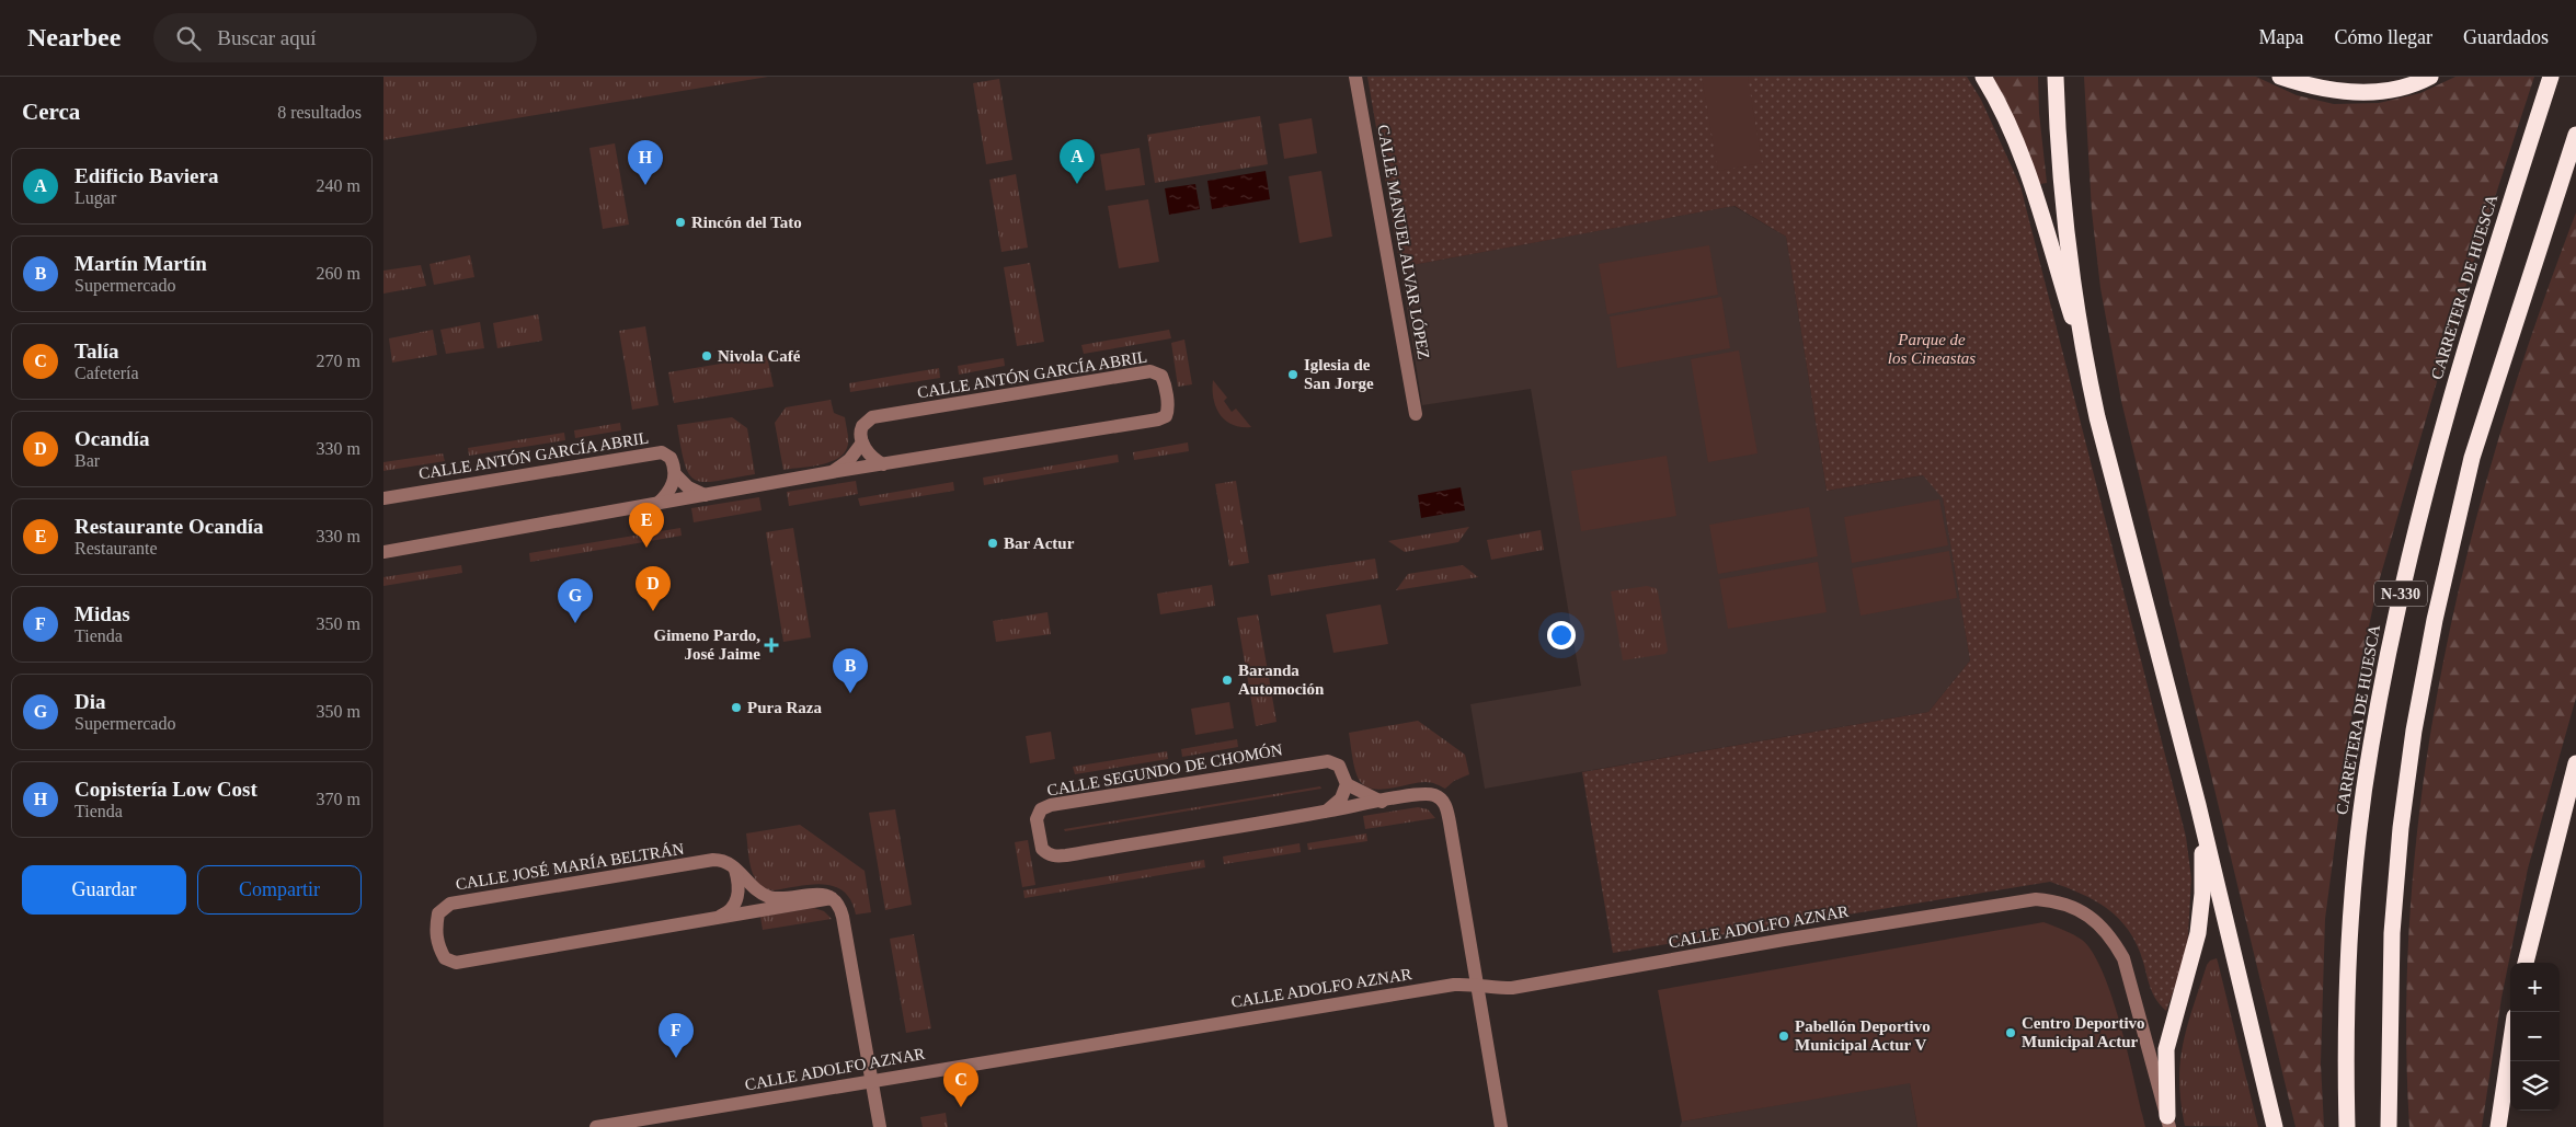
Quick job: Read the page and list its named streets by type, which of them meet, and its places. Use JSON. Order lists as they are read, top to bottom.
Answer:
{
  "streets": {
    "highway": ["CARRETERA DE HUESCA", "N-330"],
    "street": [
      "CALLE MANUEL ALVAR LÓPEZ",
      "CALLE ANTÓN GARCÍA ABRIL",
      "CALLE SEGUNDO DE CHOMÓN",
      "CALLE JOSÉ MARÍA BELTRÁN",
      "CALLE ADOLFO AZNAR"
    ]
  },
  "crossings": [
    ["CALLE SEGUNDO DE CHOMÓN", "CALLE ADOLFO AZNAR"]
  ],
  "parks": ["Parque de los Cineastas"],
  "places": {
    "other": [
      "Rincón del Tato",
      "Nivola Café",
      "Iglesia de San Jorge",
      "Bar Actur",
      "Baranda Automoción",
      "Pura Raza",
      "Centro Deportivo Municipal Actur",
      "Pabellón Deportivo Municipal Actur V"
    ],
    "health": ["Gimeno Pardo, José Jaime"]
  },
  "page": {
    "header": "Nearbee",
    "search": "Buscar aquí",
    "nav": ["Mapa", "Cómo llegar", "Guardados"],
    "heading": ["Cerca", "8 resultados"],
    "pins": [
      "A",
      "H",
      "E",
      "D",
      "G",
      "B",
      "F",
      "C"
    ],
    "list": [
      {
        "mark": "A",
        "name": "Edificio Baviera",
        "note": "Lugar",
        "value": "240 m"
      },
      {
        "mark": "B",
        "name": "Martín Martín",
        "note": "Supermercado",
        "value": "260 m"
      },
      {
        "mark": "C",
        "name": "Talía",
        "note": "Cafetería",
        "value": "270 m"
      },
      {
        "mark": "D",
        "name": "Ocandía",
        "note": "Bar",
        "value": "330 m"
      },
      {
        "mark": "E",
        "name": "Restaurante Ocandía",
        "note": "Restaurante",
        "value": "330 m"
      },
      {
        "mark": "F",
        "name": "Midas",
        "note": "Tienda",
        "value": "350 m"
      },
      {
        "mark": "G",
        "name": "Dia",
        "note": "Supermercado",
        "value": "350 m"
      },
      {
        "mark": "H",
        "name": "Copistería Low Cost",
        "note": "Tienda",
        "value": "370 m"
      }
    ],
    "buttons": ["Guardar", "Compartir"],
    "map_buttons": ["+", "−"]
  }
}
